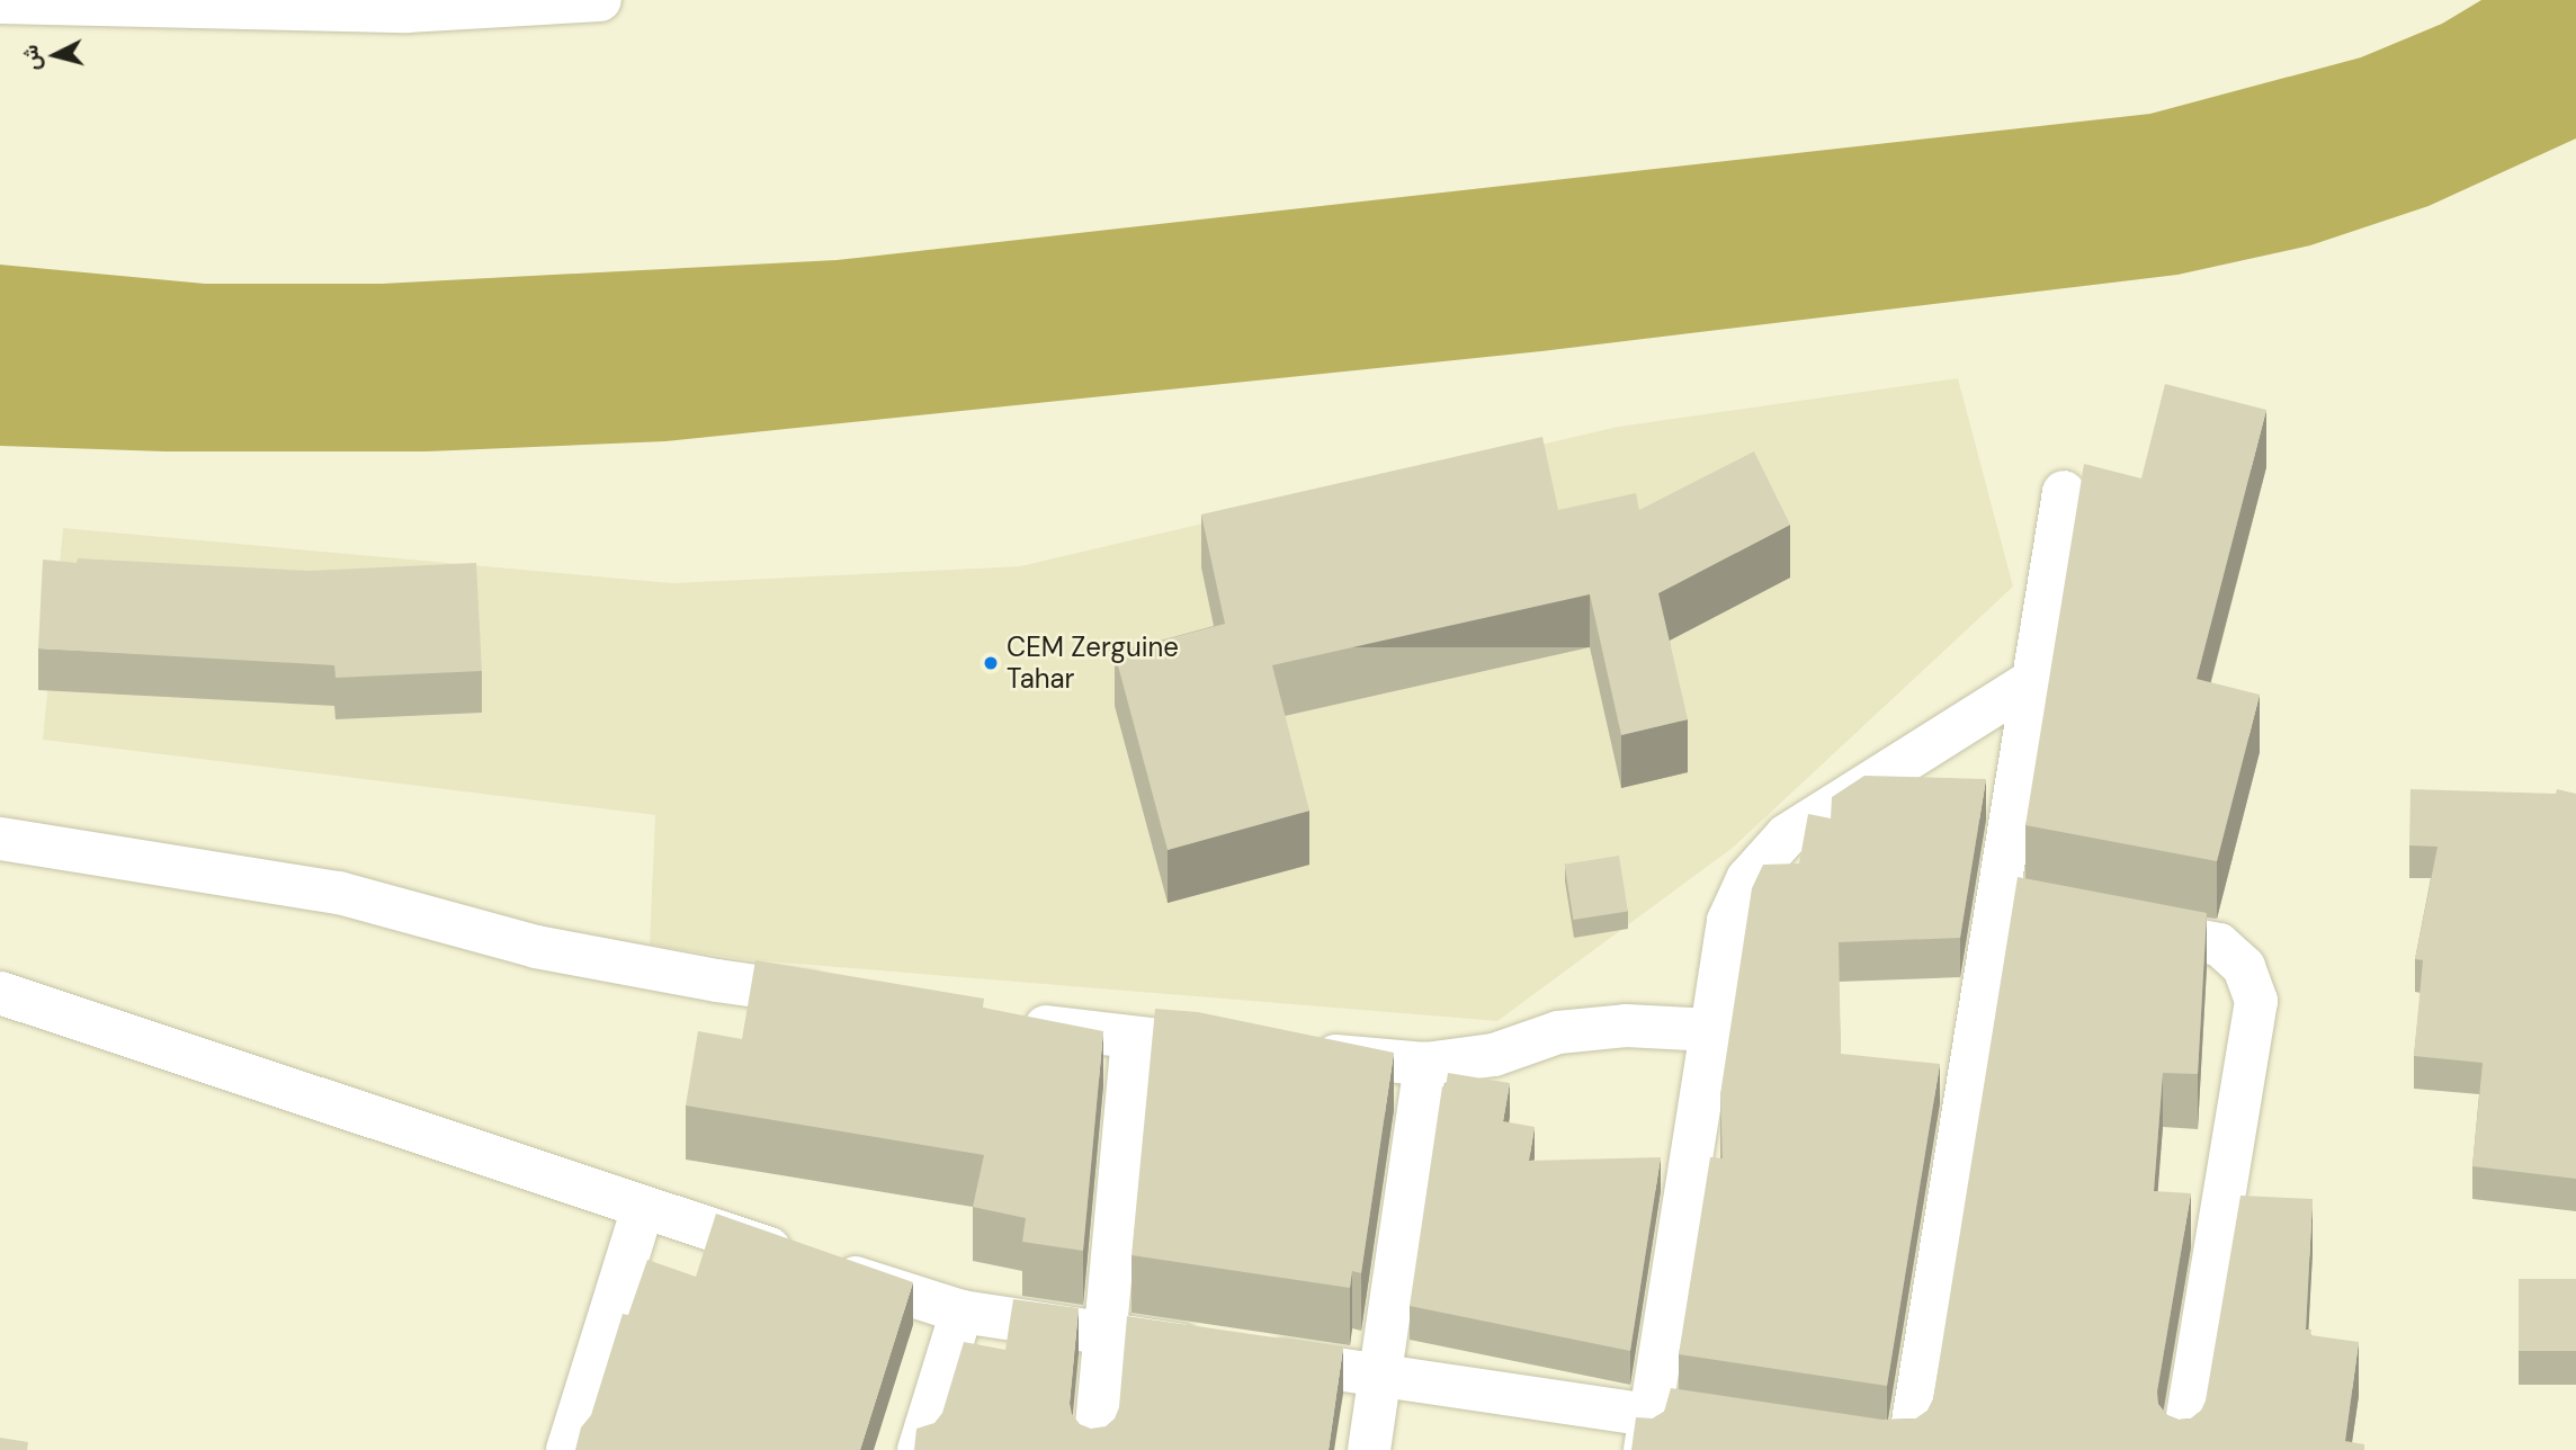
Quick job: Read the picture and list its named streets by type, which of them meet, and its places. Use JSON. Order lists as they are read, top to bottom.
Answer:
{
  "places": ["CEM Zerguine Tahar"],
  "north": "left"
}
